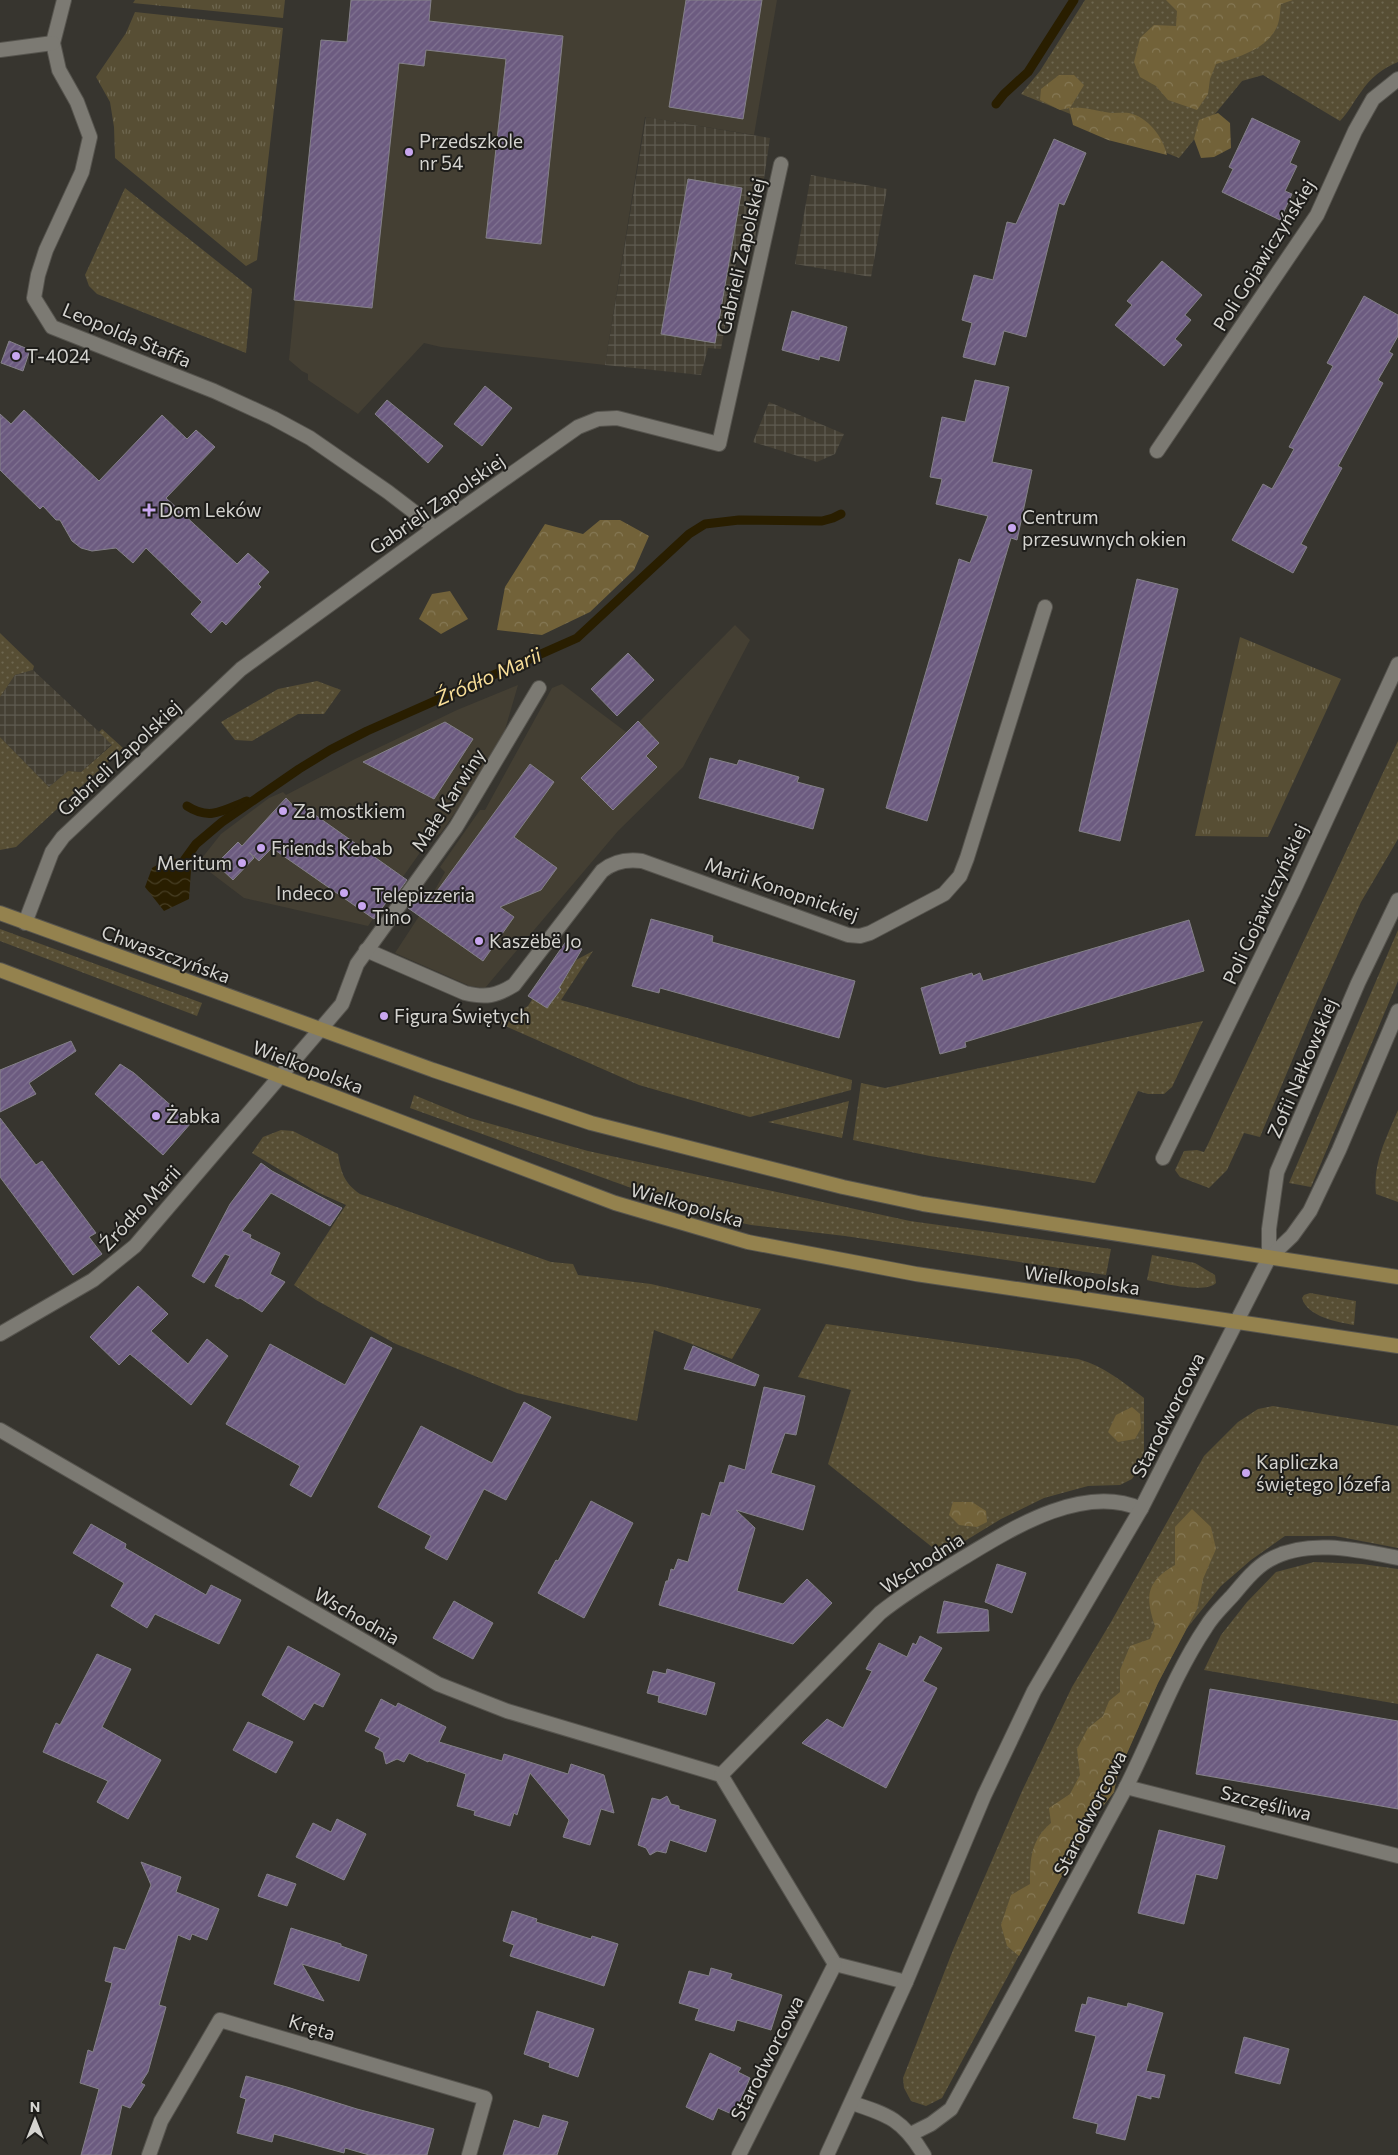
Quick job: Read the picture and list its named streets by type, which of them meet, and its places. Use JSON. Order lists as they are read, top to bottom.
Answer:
{
  "streets": {
    "main road": ["Chwaszczyńska", "Wielkopolska"],
    "street": [
      "Poli Gojawiczyńskiej",
      "Gabrieli Zapolskiej",
      "Leopolda Staffa",
      "Małe Karwiny",
      "Marii Konopnickiej",
      "Zofii Nałkowskiej",
      "Źródło Marii",
      "Starodworcowa",
      "Wschodnia",
      "Szczęśliwa",
      "Kręta"
    ]
  },
  "crossings": [
    ["Gabrieli Zapolskiej", "Leopolda Staffa"],
    ["Gabrieli Zapolskiej", "Chwaszczyńska"],
    ["Małe Karwiny", "Marii Konopnickiej"],
    ["Małe Karwiny", "Chwaszczyńska"],
    ["Małe Karwiny", "Źródło Marii"],
    ["Chwaszczyńska", "Źródło Marii"],
    ["Wielkopolska", "Zofii Nałkowskiej"],
    ["Wielkopolska", "Źródło Marii"],
    ["Wielkopolska", "Starodworcowa"],
    ["Zofii Nałkowskiej", "Starodworcowa"],
    ["Starodworcowa", "Wschodnia"],
    ["Starodworcowa", "Szczęśliwa"]
  ],
  "water": ["Źródło Marii"],
  "places": {
    "other": [
      "Przedszkole nr 54",
      "T-4024",
      "Centrum przesuwnych okien",
      "Za mostkiem",
      "Friends Kebab",
      "Meritum",
      "Indeco",
      "Telepizzeria Tino",
      "Kaszëbë Jo",
      "Figura Świętych",
      "Żabka",
      "Kapliczka świętego Józefa"
    ],
    "health": ["Dom Leków"]
  },
  "north": "top"
}
